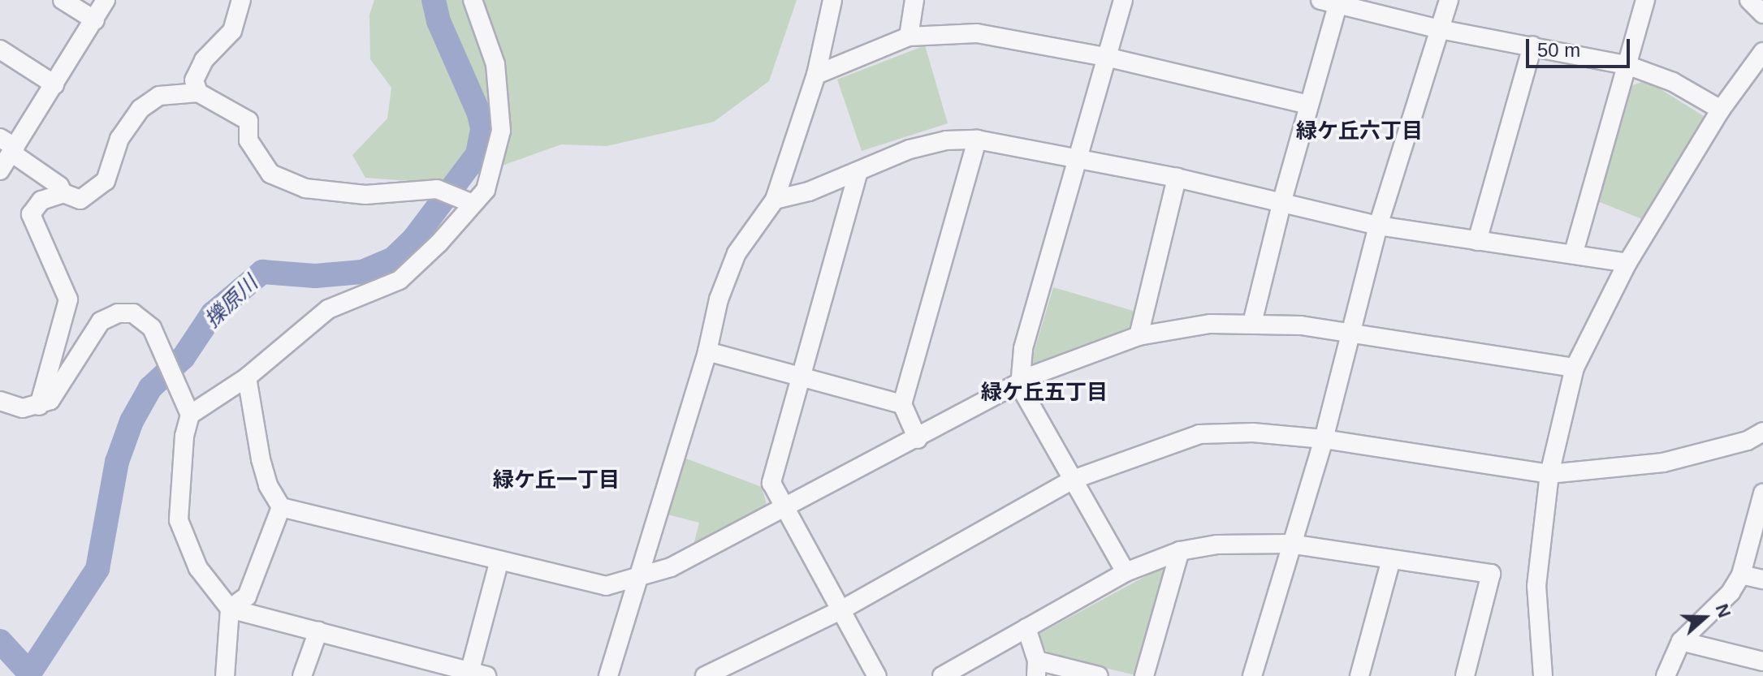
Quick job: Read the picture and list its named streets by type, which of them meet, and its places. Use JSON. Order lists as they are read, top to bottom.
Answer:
{
  "districts": ["緑ケ丘六丁目", "緑ケ丘五丁目", "緑ケ丘一丁目"],
  "water": ["擽原川"],
  "scale_bar": "50 m",
  "north": "right"
}
